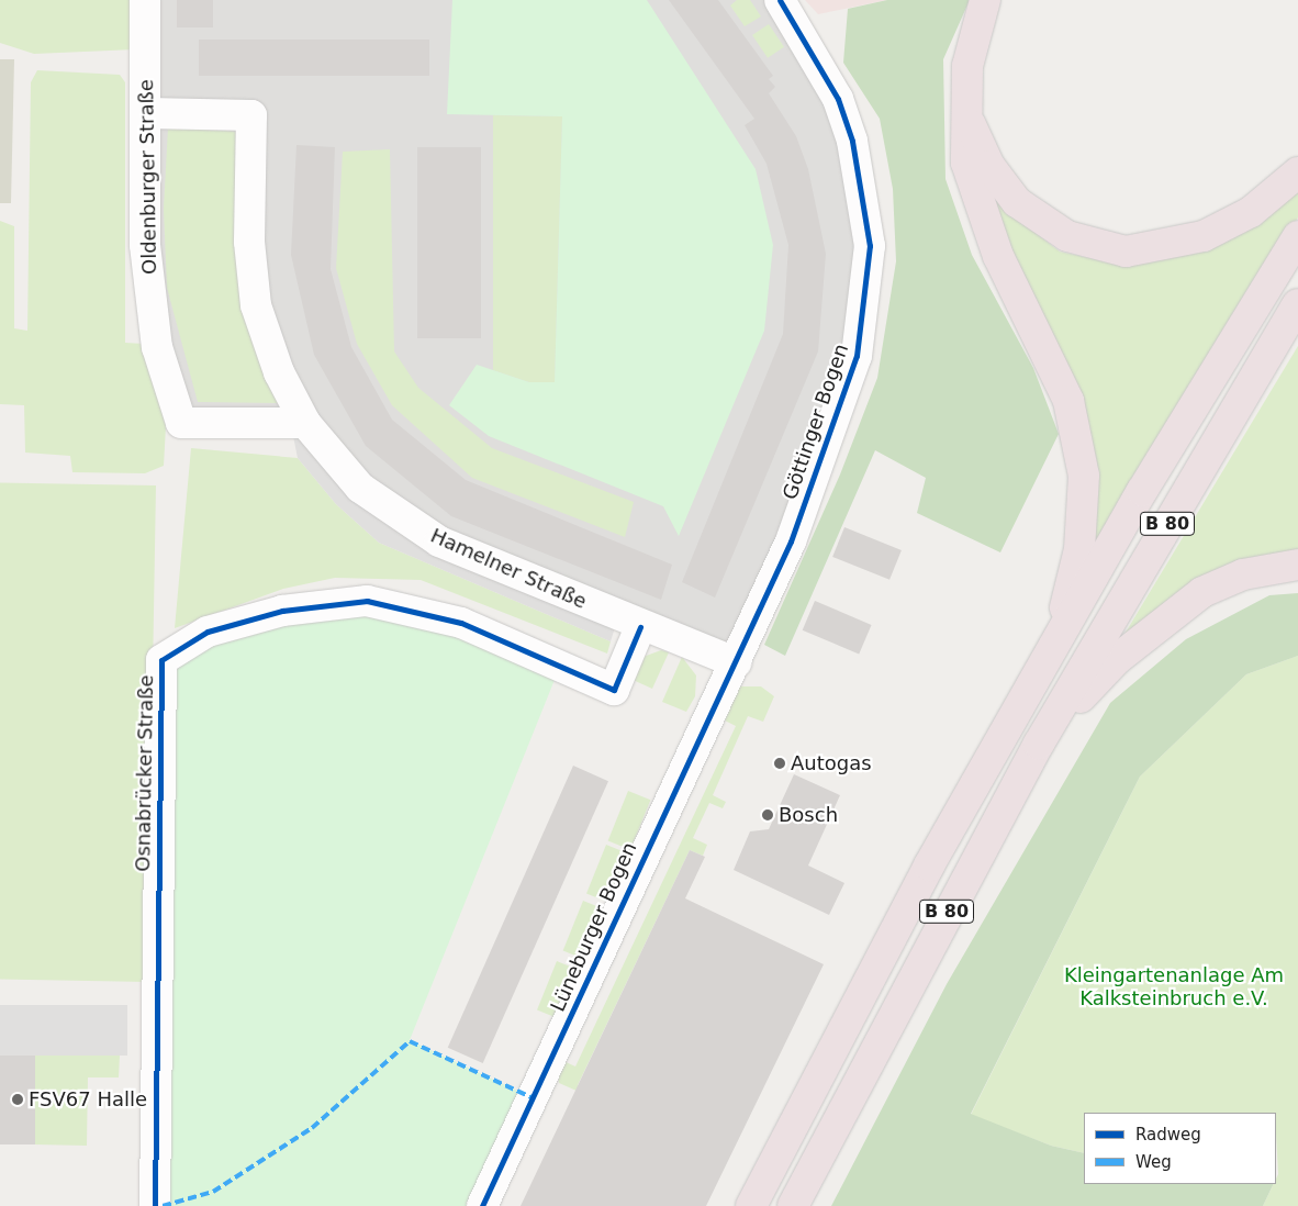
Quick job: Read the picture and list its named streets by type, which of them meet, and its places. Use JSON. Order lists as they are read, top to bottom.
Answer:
{
  "streets": {
    "highway": ["B 80"],
    "street": [
      "Oldenburger Straße",
      "Göttinger Bogen",
      "Hamelner Straße",
      "Osnabrücker Straße",
      "Lüneburger Bogen"
    ]
  },
  "crossings": [
    ["Oldenburger Straße", "Hamelner Straße"],
    ["Göttinger Bogen", "Hamelner Straße"],
    ["Göttinger Bogen", "Lüneburger Bogen"],
    ["Hamelner Straße", "Osnabrücker Straße"],
    ["Hamelner Straße", "Lüneburger Bogen"]
  ],
  "parks": ["Kleingartenanlage Am Kalksteinbruch e.V."],
  "places": ["Autogas", "Bosch", "FSV67 Halle"],
  "legend": ["Radweg", "Weg"]
}
